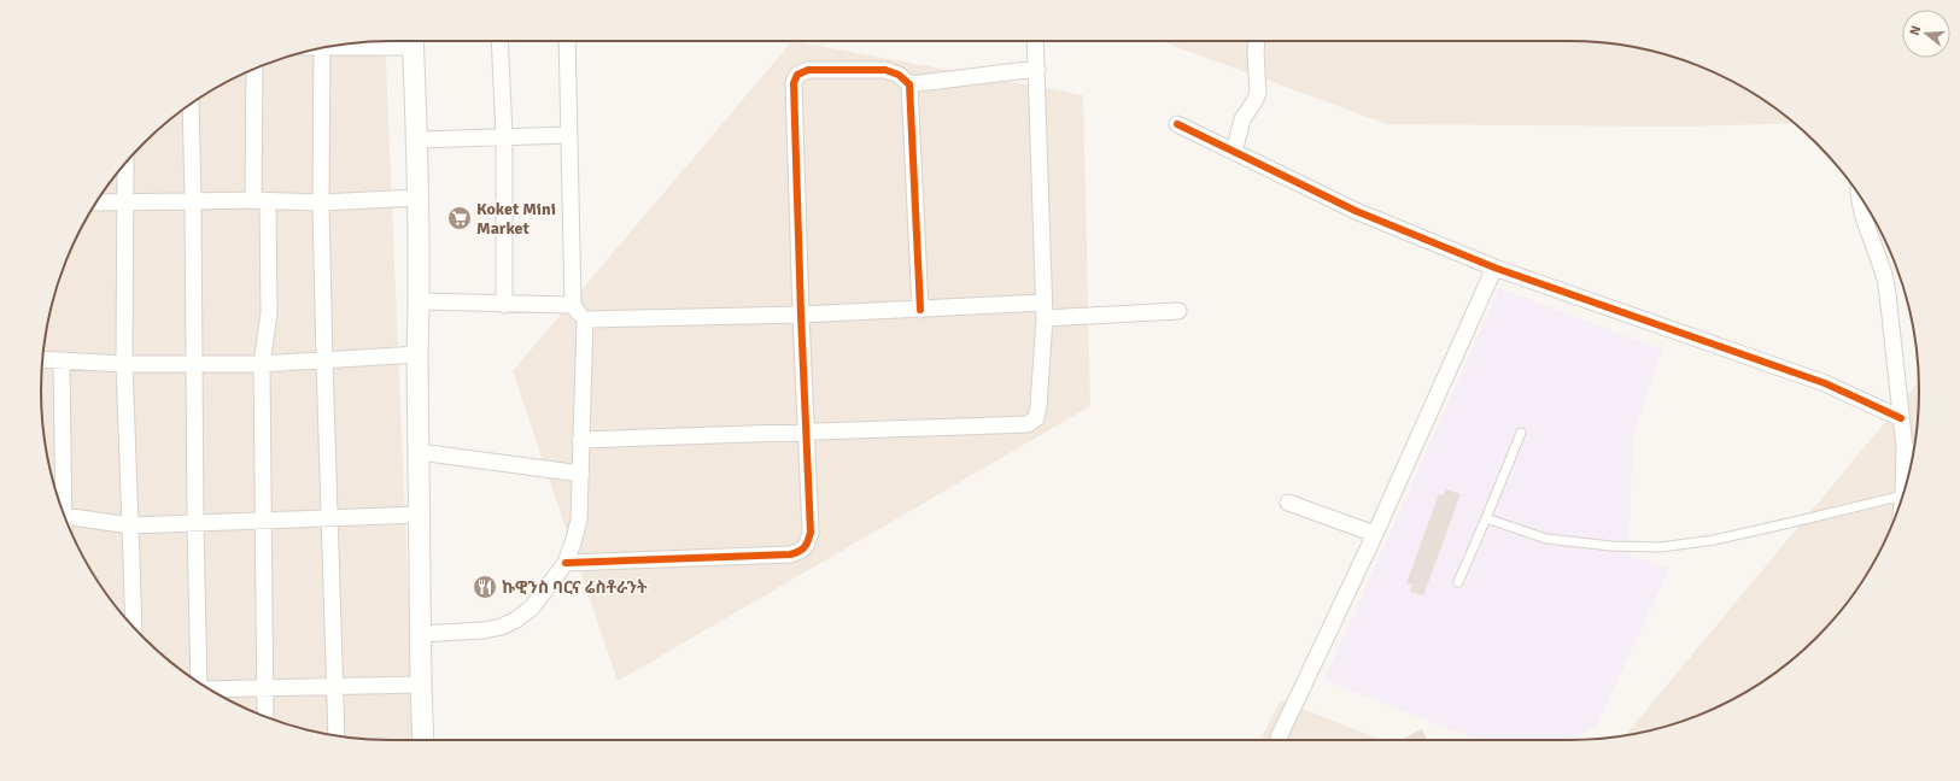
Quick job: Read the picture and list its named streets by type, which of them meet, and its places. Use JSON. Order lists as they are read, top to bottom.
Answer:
{
  "places": {
    "supermarket": ["Koket Mini Market"],
    "restaurant": ["ኩዊንስ ባርና ሬስቶራንት"]
  },
  "north": "left"
}
